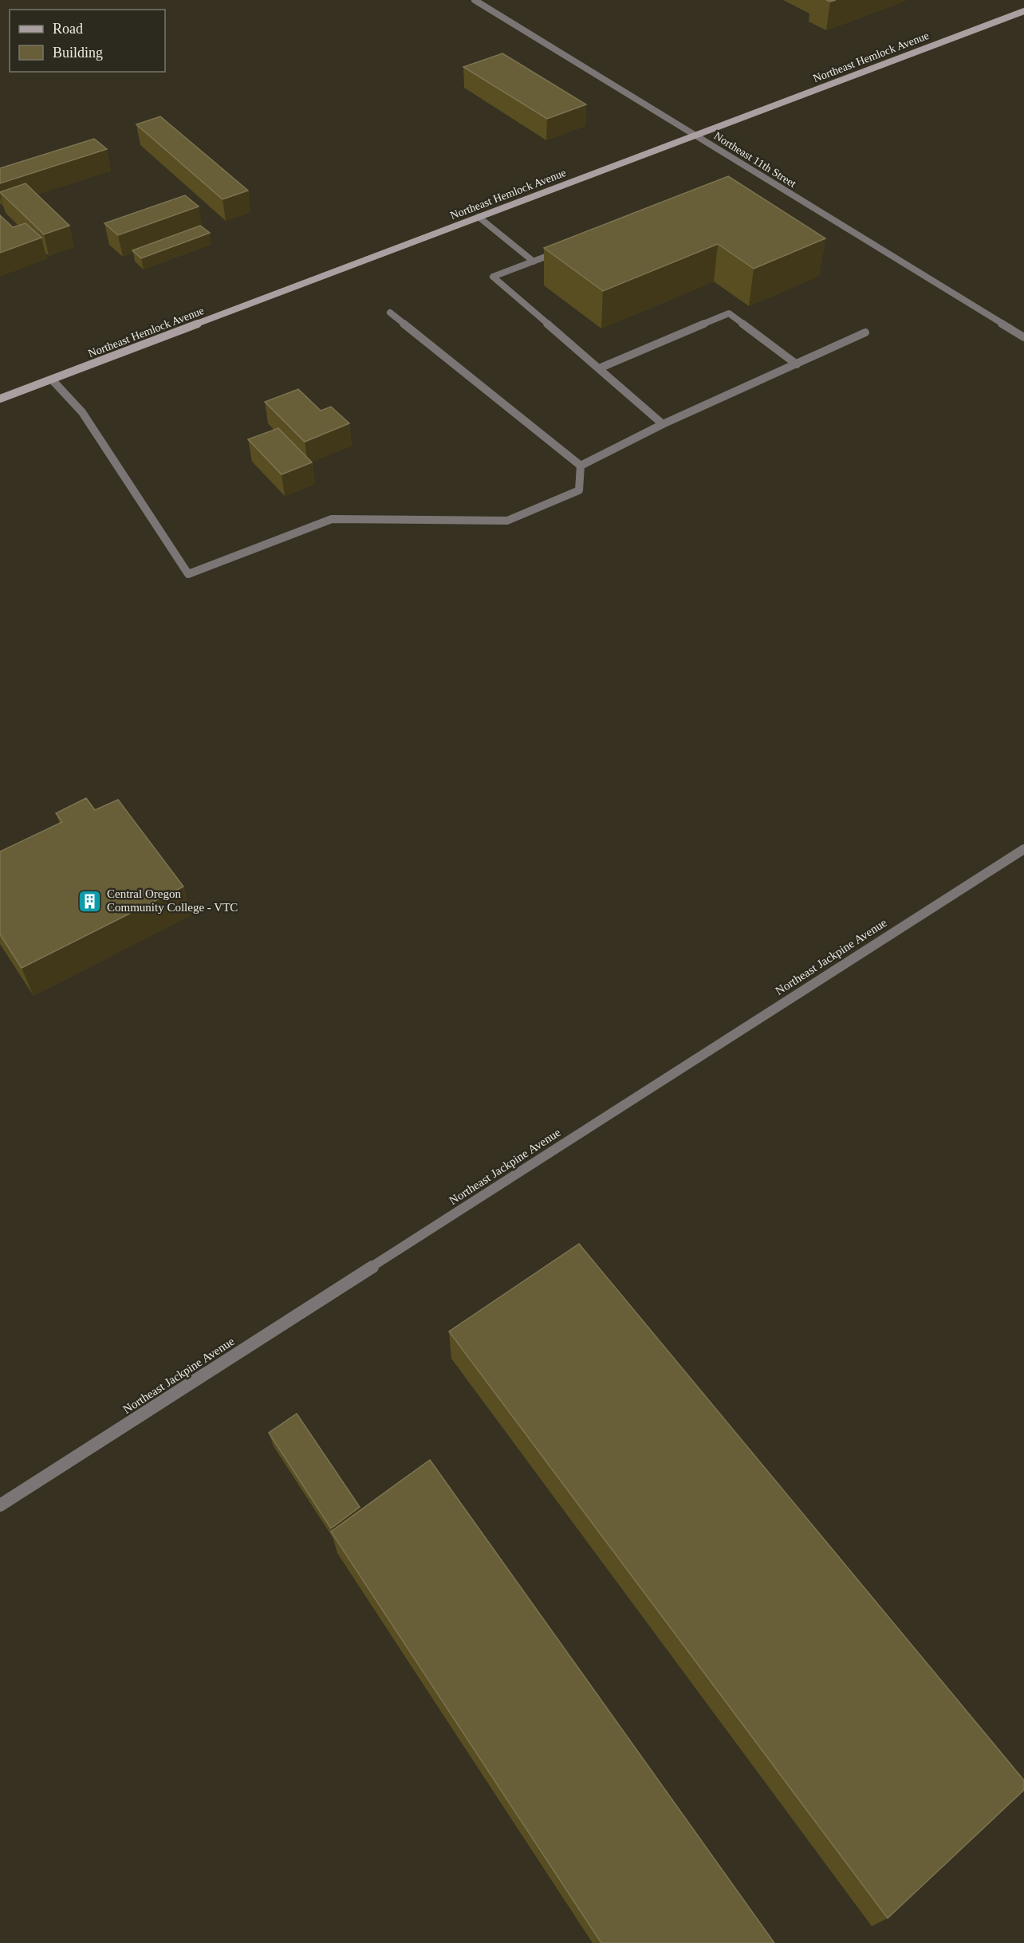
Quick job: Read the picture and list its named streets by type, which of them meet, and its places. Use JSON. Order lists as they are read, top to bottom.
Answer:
{
  "streets": {
    "street": ["Northeast Hemlock Avenue", "Northeast 11th Street", "Northeast Jackpine Avenue"]
  },
  "crossings": [
    ["Northeast Hemlock Avenue", "Northeast 11th Street"]
  ],
  "places": {
    "building": ["Central Oregon Community College - VTC"]
  },
  "legend": ["Road", "Building"]
}
